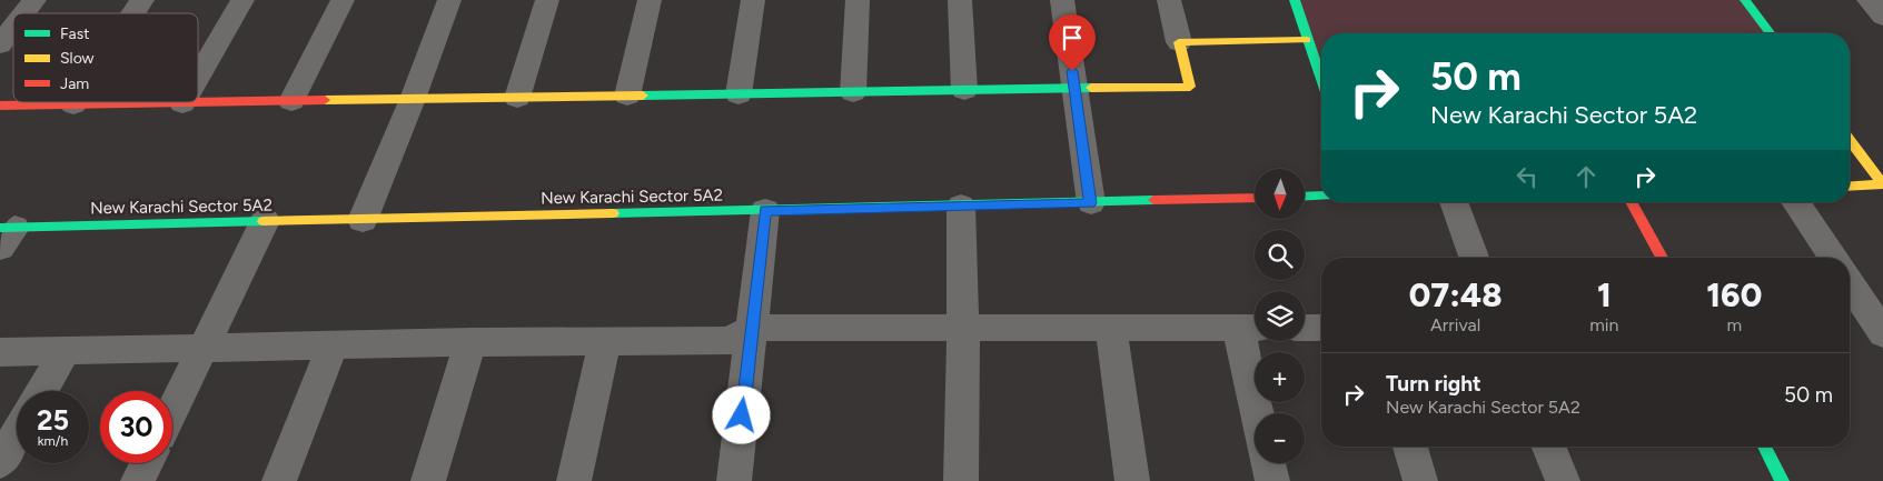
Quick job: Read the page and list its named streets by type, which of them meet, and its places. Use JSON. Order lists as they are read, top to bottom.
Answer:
{
  "streets": {
    "street": ["New Karachi Sector 5A2"]
  },
  "legend": ["Fast", "Slow", "Jam"],
  "north": "bottom",
  "page": {
    "turn": ["50 m", "New Karachi Sector 5A2"],
    "map_buttons": ["+", "−"],
    "eta": [
      "07:48",
      "Arrival",
      "1",
      "min",
      "160",
      "m"
    ],
    "list": [
      {
        "name": "Turn right",
        "note": "New Karachi Sector 5A2",
        "value": "50 m"
      }
    ],
    "speed": "25 km/h",
    "limit": "30"
  }
}
